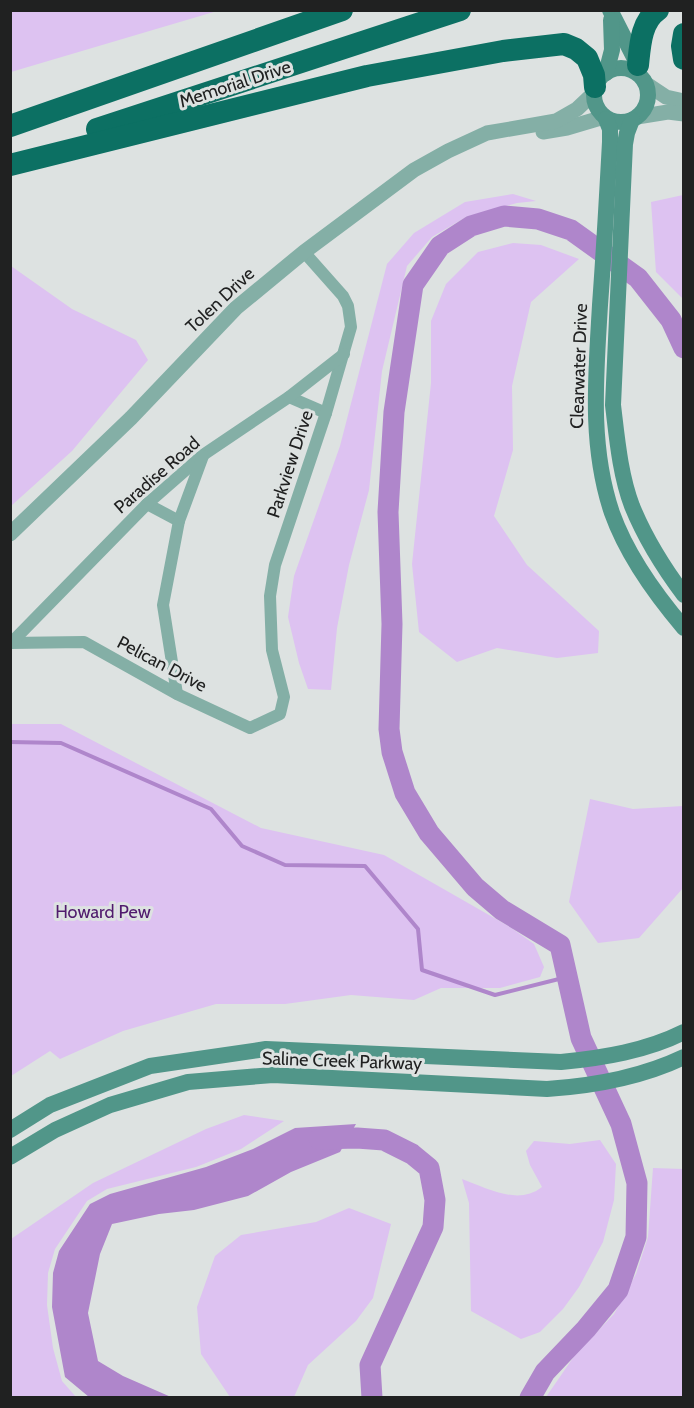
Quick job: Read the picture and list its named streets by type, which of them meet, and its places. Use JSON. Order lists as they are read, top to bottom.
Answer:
{
  "streets": {
    "highway": ["Memorial Drive"],
    "main road": ["Clearwater Drive", "Saline Creek Parkway"],
    "street": [
      "Tolen Drive",
      "Parkview Drive",
      "Paradise Road",
      "Pelican Drive"
    ]
  },
  "crossings": [
    ["Tolen Drive", "Clearwater Drive"],
    ["Tolen Drive", "Parkview Drive"],
    ["Parkview Drive", "Paradise Road"],
    ["Parkview Drive", "Pelican Drive"],
    ["Paradise Road", "Pelican Drive"]
  ],
  "parks": ["Howard Pew"]
}
